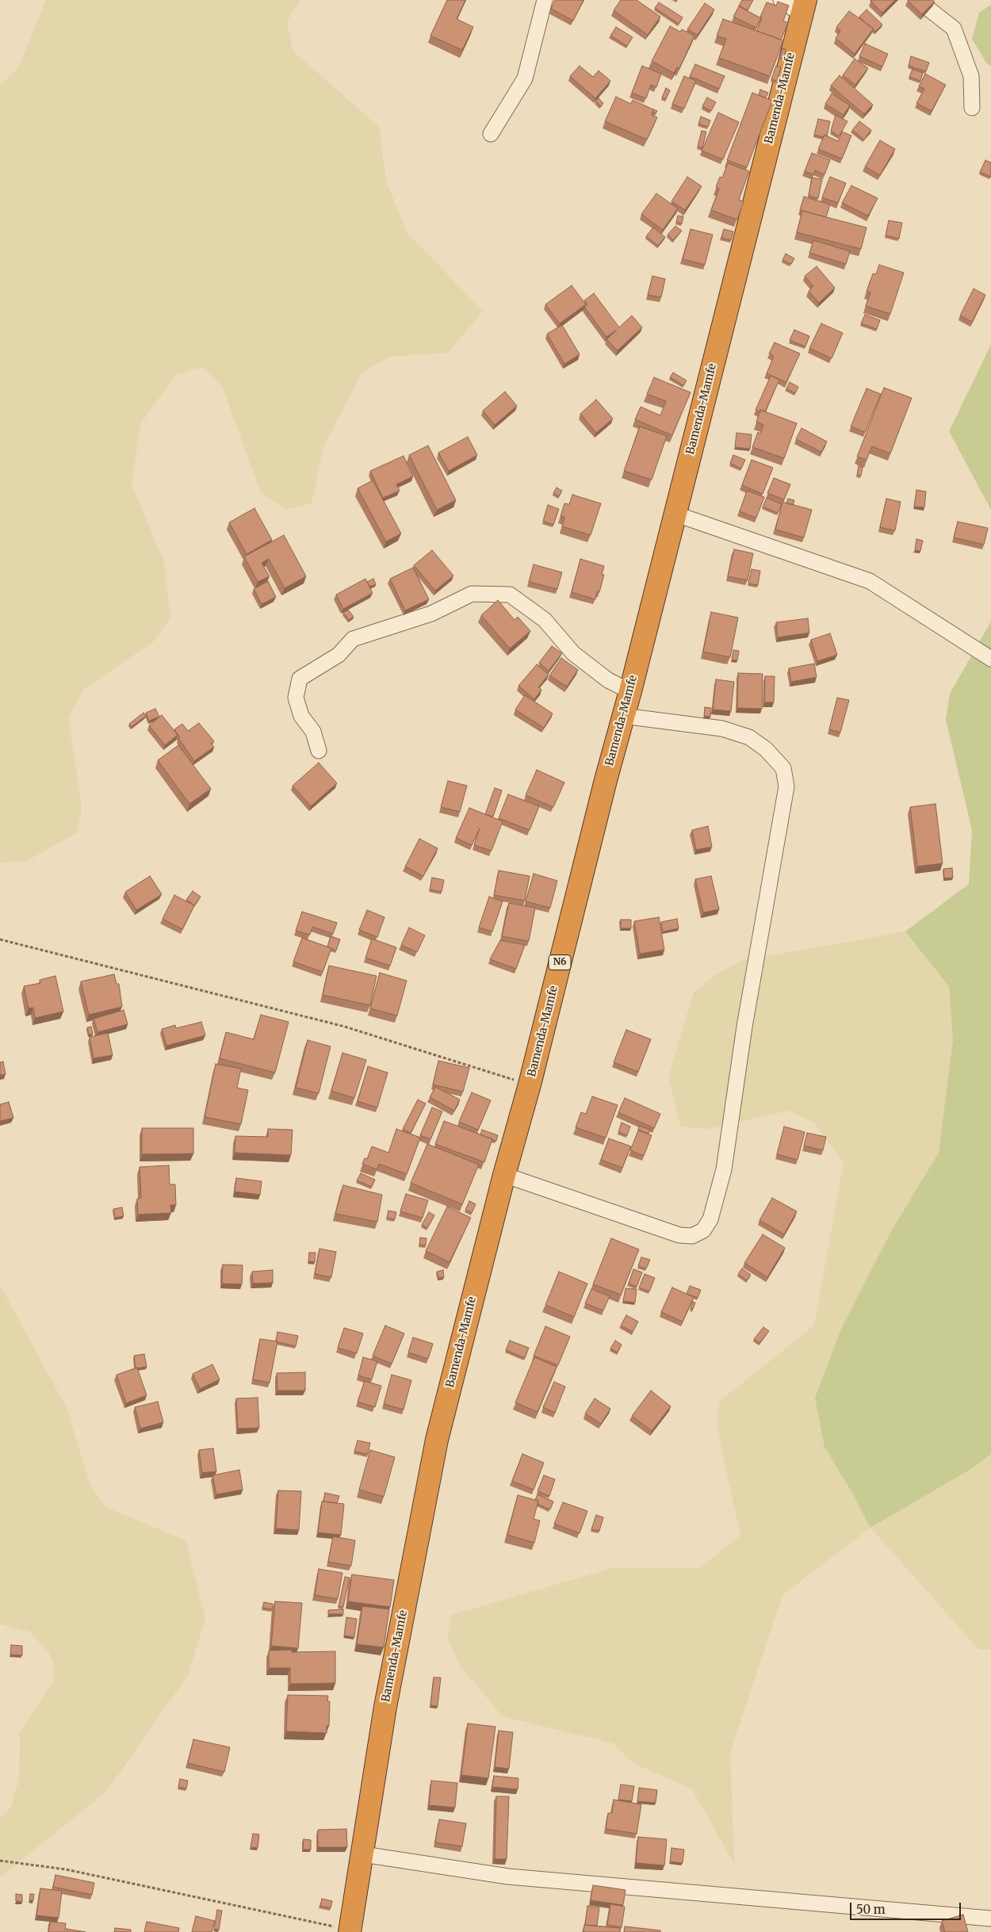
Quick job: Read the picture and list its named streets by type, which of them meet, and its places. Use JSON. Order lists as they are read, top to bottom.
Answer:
{
  "streets": {
    "highway": ["Bamenda-Mamfe", "N6"]
  },
  "scale_bar": "50 m"
}
